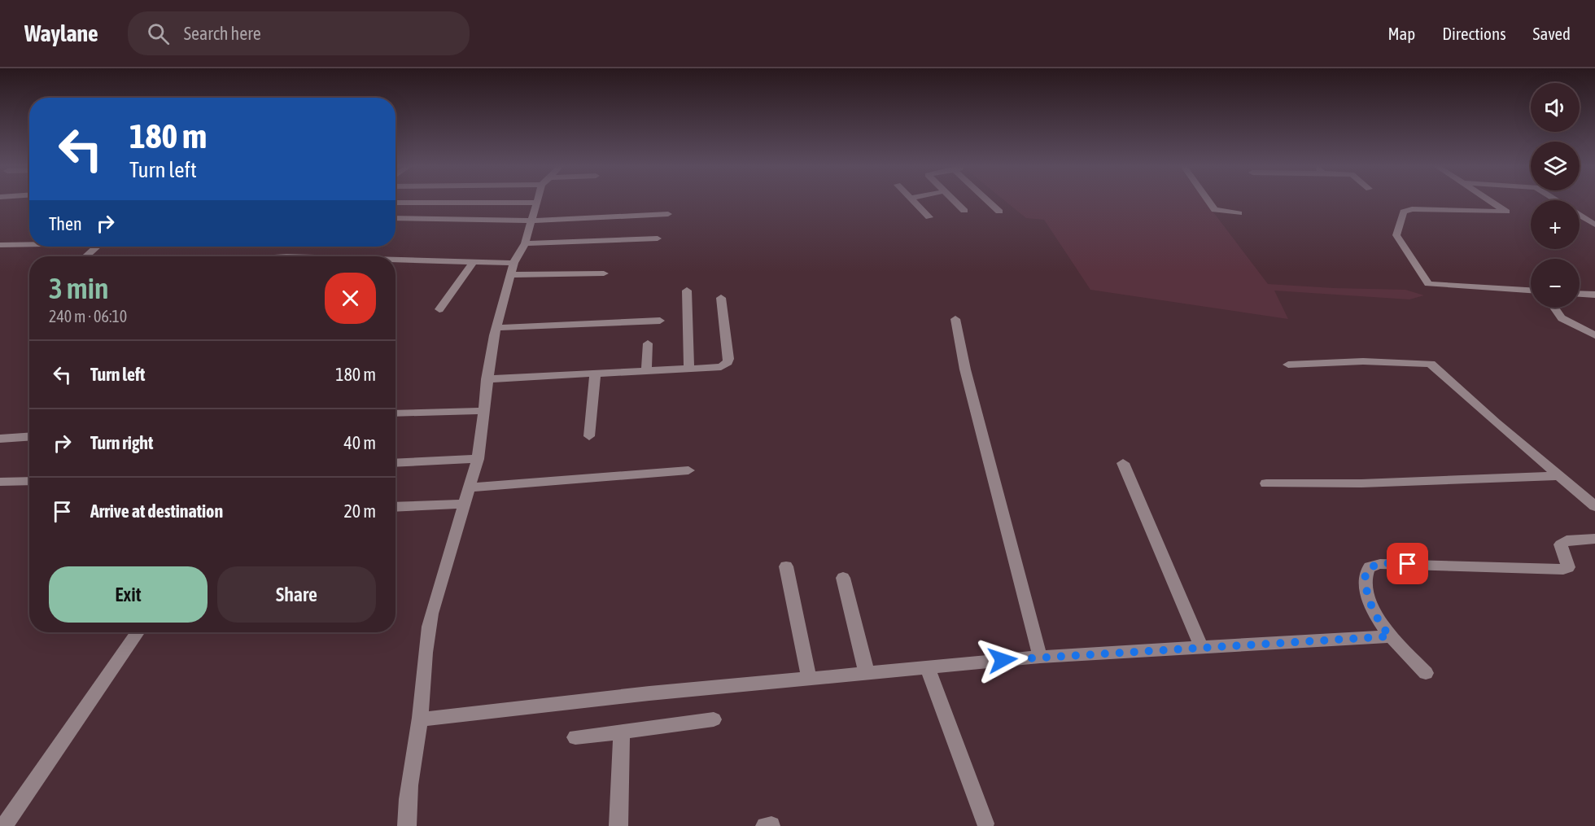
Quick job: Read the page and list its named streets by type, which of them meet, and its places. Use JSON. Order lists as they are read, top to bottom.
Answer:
{
  "page": {
    "header": "Waylane",
    "search": "Search here",
    "nav": ["Map", "Directions", "Saved"],
    "map_buttons": ["+", "−"],
    "turn": ["180 m", "Turn left"],
    "then": "Then",
    "heading": ["3 min", "240 m · 06:10"],
    "list": [
      {
        "name": "Turn left",
        "value": "180 m"
      },
      {
        "name": "Turn right",
        "value": "40 m"
      },
      {
        "name": "Arrive at destination",
        "value": "20 m"
      }
    ],
    "buttons": ["Exit", "Share"]
  }
}
